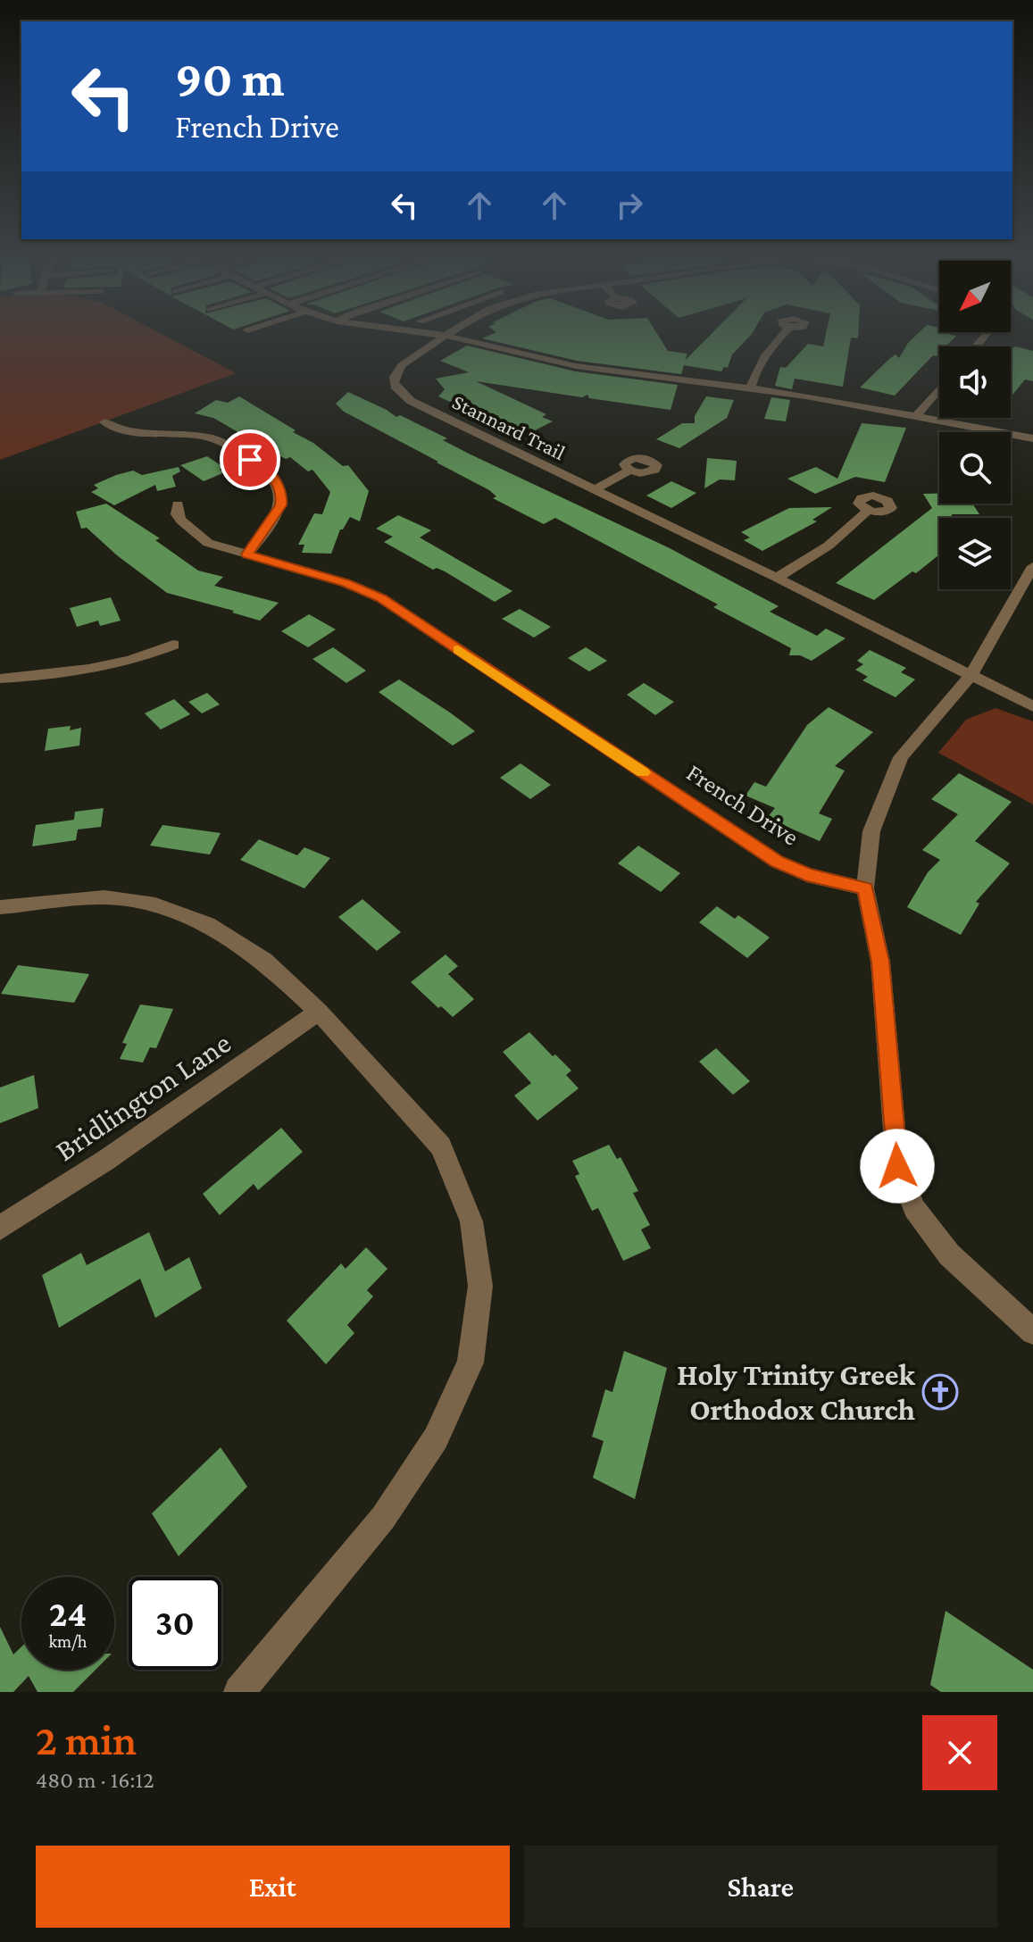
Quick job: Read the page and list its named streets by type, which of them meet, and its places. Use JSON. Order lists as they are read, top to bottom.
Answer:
{
  "streets": {
    "street": ["Stannard Trail", "French Drive", "Bridlington Lane"]
  },
  "places": {
    "church": ["Holy Trinity Greek Orthodox Church"]
  },
  "north": "bottom left",
  "page": {
    "turn": ["90 m", "French Drive"],
    "speed": "24 km/h",
    "limit": "30",
    "heading": ["2 min", "480 m · 16:12"],
    "buttons": ["Exit", "Share"]
  }
}
